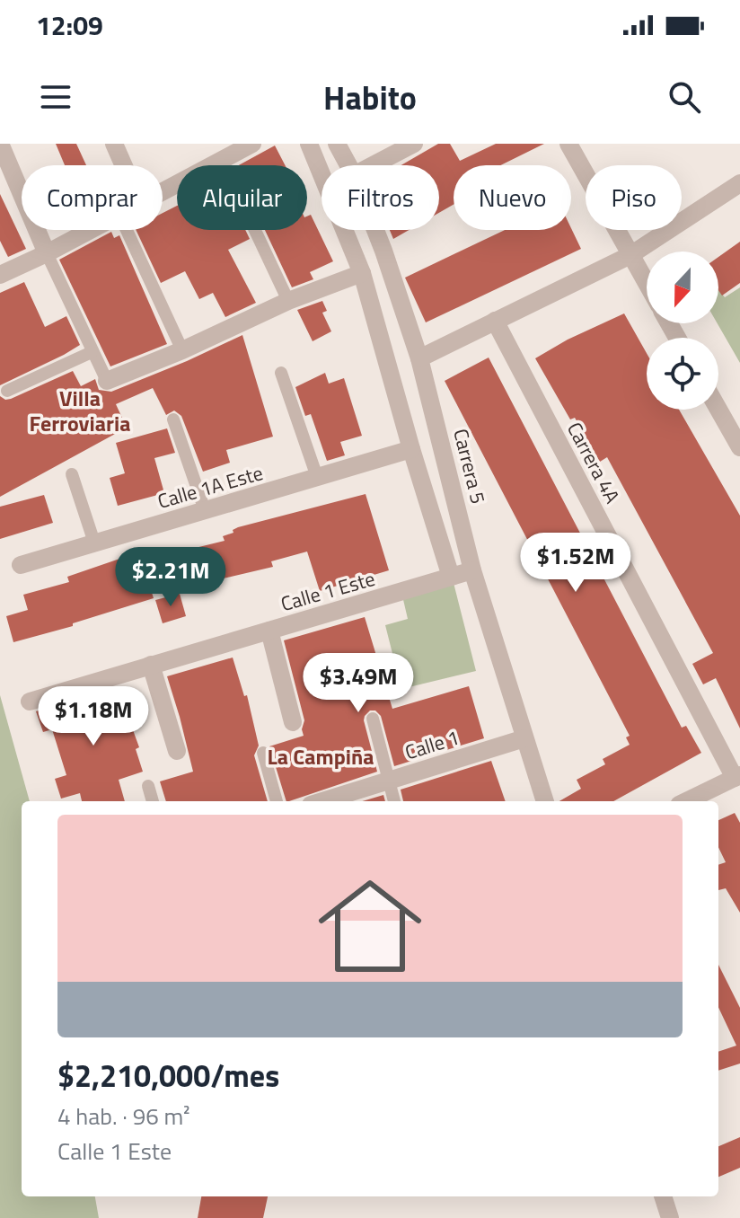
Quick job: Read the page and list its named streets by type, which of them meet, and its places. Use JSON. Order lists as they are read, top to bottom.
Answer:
{
  "streets": {
    "street": [
      "Carrera 4A",
      "Carrera 5",
      "Calle 1A Este",
      "Calle 1 Este",
      "Calle 1"
    ]
  },
  "crossings": [
    ["Carrera 5", "Calle 1 Este"],
    ["Carrera 5", "Calle 1"]
  ],
  "districts": ["Villa Ferroviaria", "La Campiña"],
  "north": "bottom",
  "page": {
    "status": "12:09",
    "header": "Habito",
    "chip": [
      "Comprar",
      "Alquilar",
      "Filtros",
      "Nuevo",
      "Piso"
    ],
    "price": [
      "$1.52M",
      "$2.21M",
      "$3.49M",
      "$1.18M"
    ],
    "list": [
      {
        "name": "$2,210,000/mes",
        "note": "4 hab. · 96 m² · Calle 1 Este"
      }
    ]
  }
}
